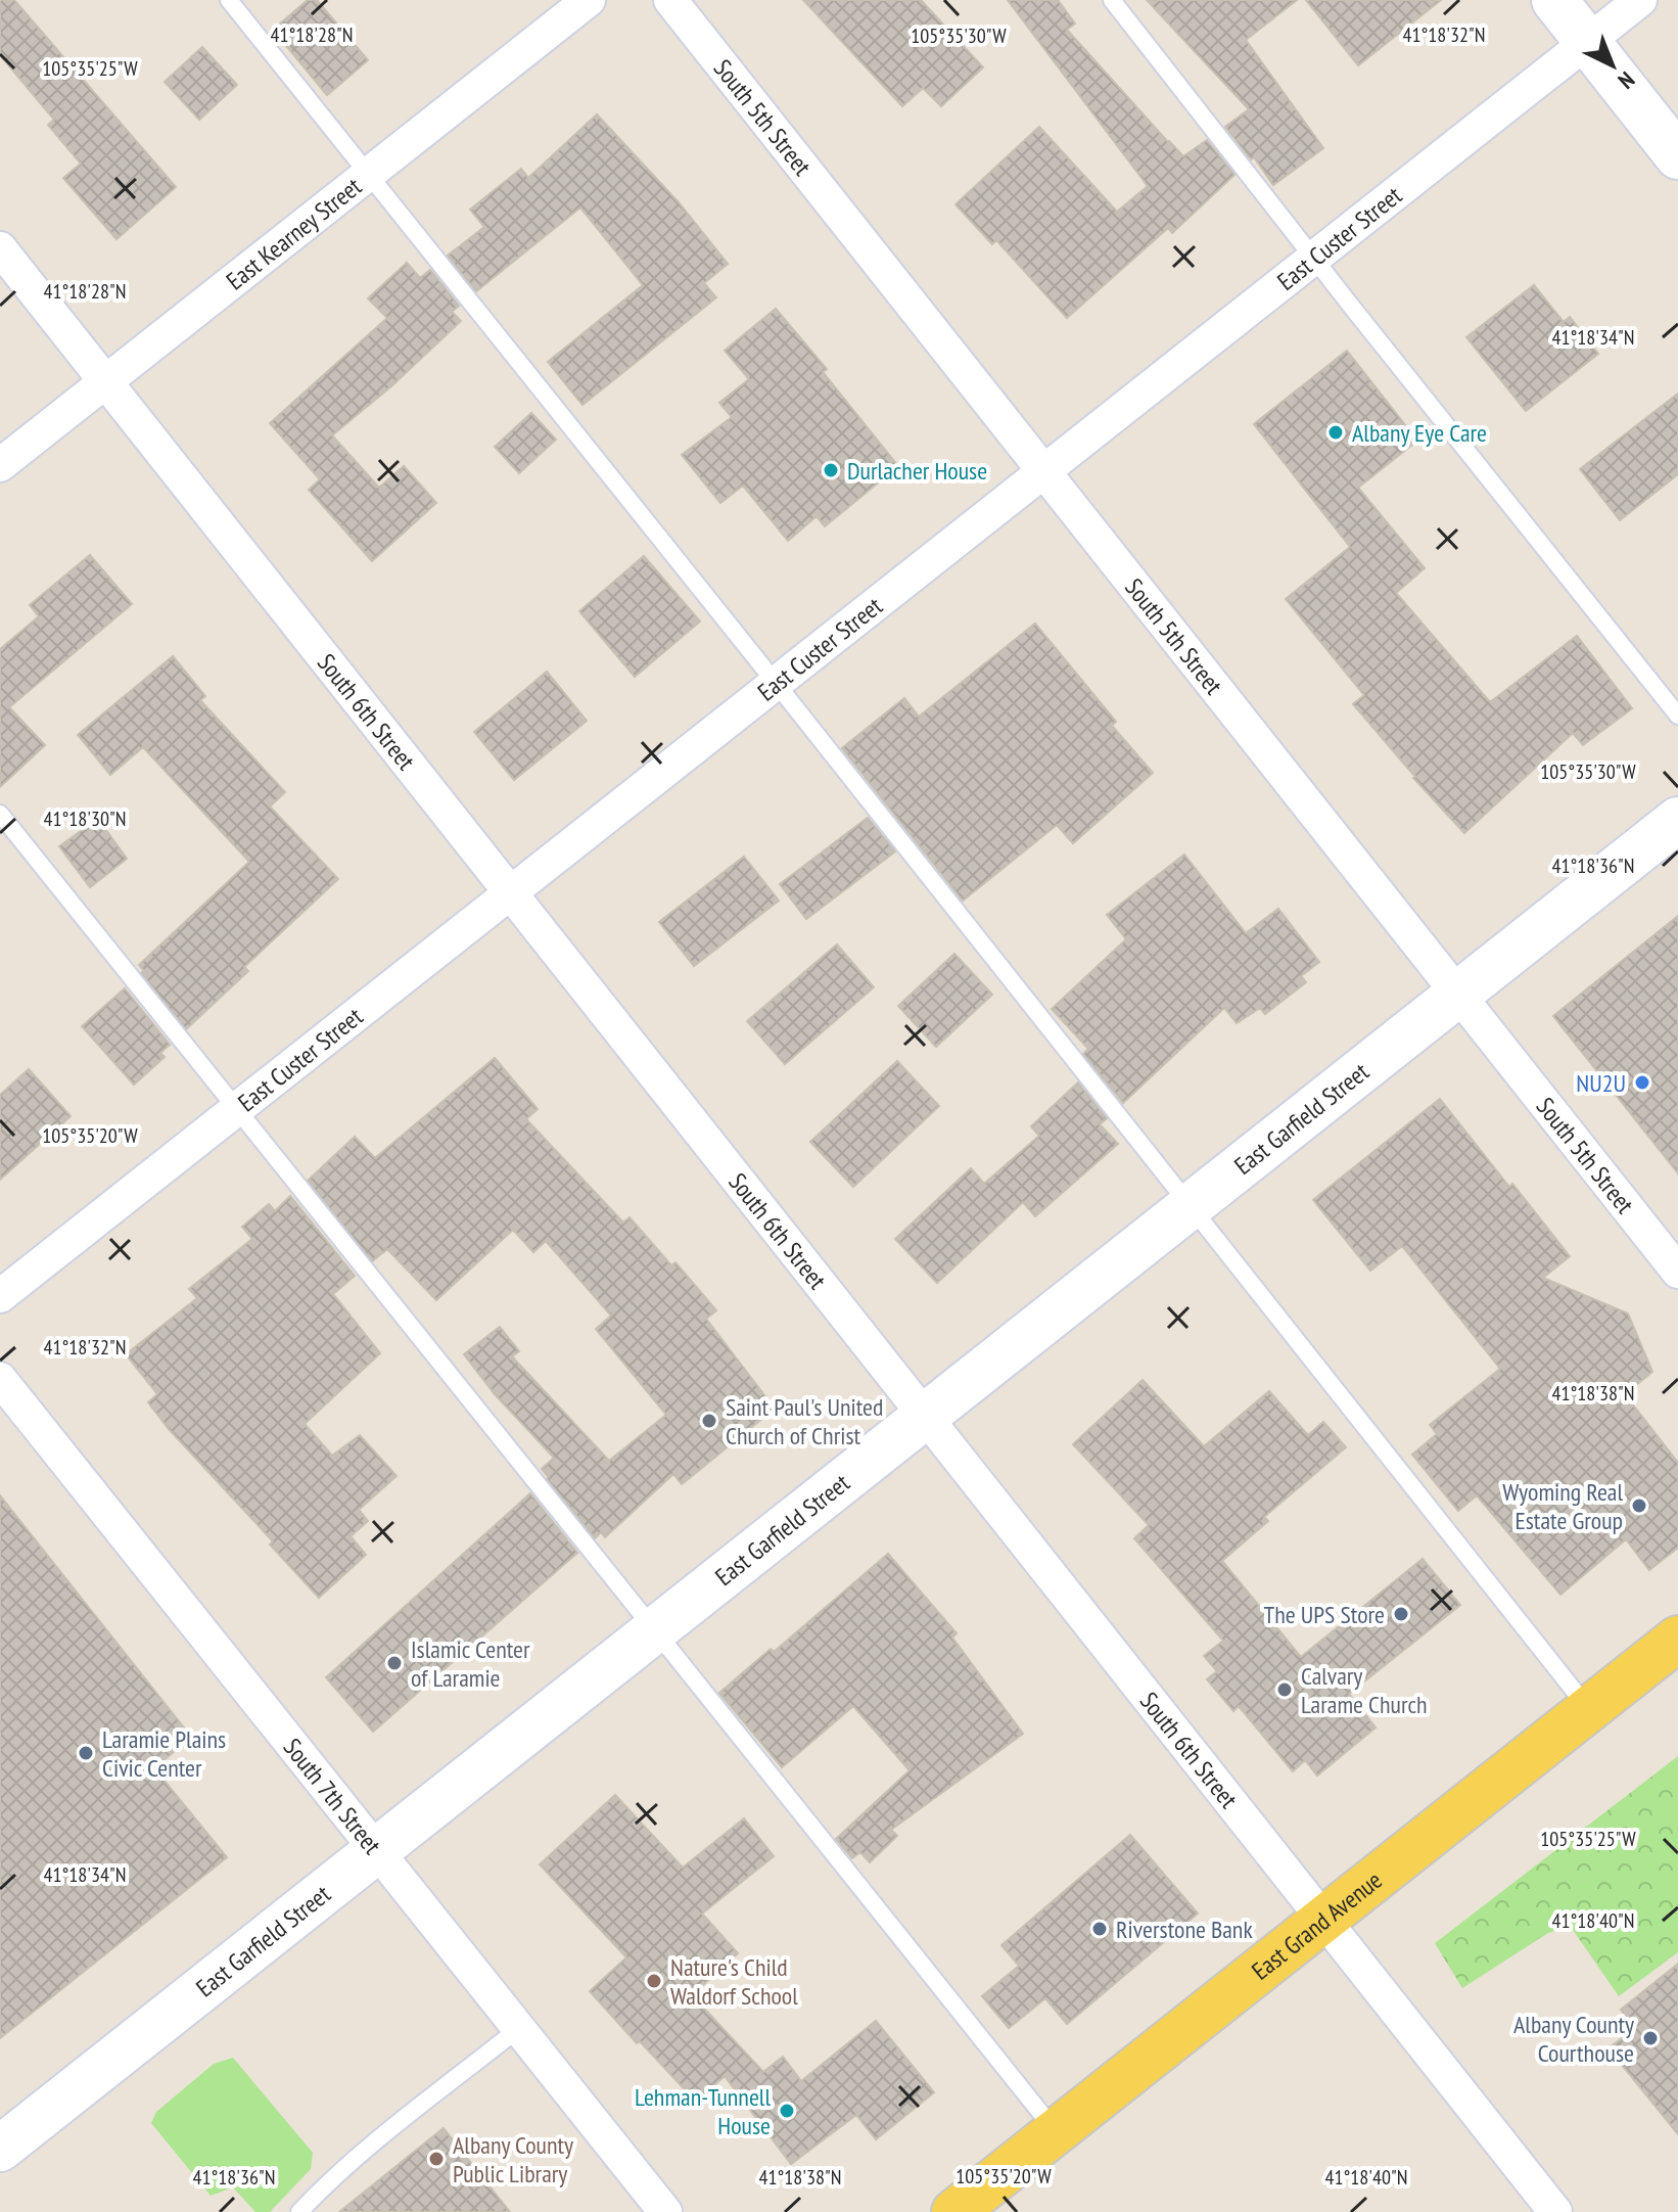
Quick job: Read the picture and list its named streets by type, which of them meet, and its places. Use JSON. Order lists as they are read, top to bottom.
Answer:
{
  "streets": {
    "main road": ["East Grand Avenue"],
    "street": [
      "South 5th Street",
      "East Kearney Street",
      "East Custer Street",
      "South 6th Street",
      "East Garfield Street",
      "South 7th Street"
    ]
  },
  "crossings": [
    ["South 5th Street", "East Custer Street"],
    ["South 5th Street", "East Garfield Street"],
    ["East Kearney Street", "South 6th Street"],
    ["East Custer Street", "South 6th Street"],
    ["South 6th Street", "East Garfield Street"],
    ["South 6th Street", "East Grand Avenue"],
    ["East Garfield Street", "South 7th Street"]
  ],
  "places": [
    "Albany Eye Care",
    "Durlacher House",
    "NU2U",
    "Saint Paul's United Church of Christ",
    "Wyoming Real Estate Group",
    "The UPS Store",
    "Islamic Center of Laramie",
    "Calvary Larame Church",
    "Laramie Plains Civic Center",
    "Riverstone Bank",
    "Nature's Child Waldorf School",
    "Albany County Courthouse",
    "Lehman-Tunnell House",
    "Albany County Public Library"
  ],
  "north": "bottom right",
  "coordinates": [
    "41°18'28\"N",
    "41°18'32\"N",
    "105°35'30\"W",
    "105°35'25\"W",
    "41°18'34\"N",
    "41°18'30\"N",
    "41°18'36\"N",
    "105°35'20\"W",
    "41°18'38\"N",
    "41°18'40\"N"
  ]
}
